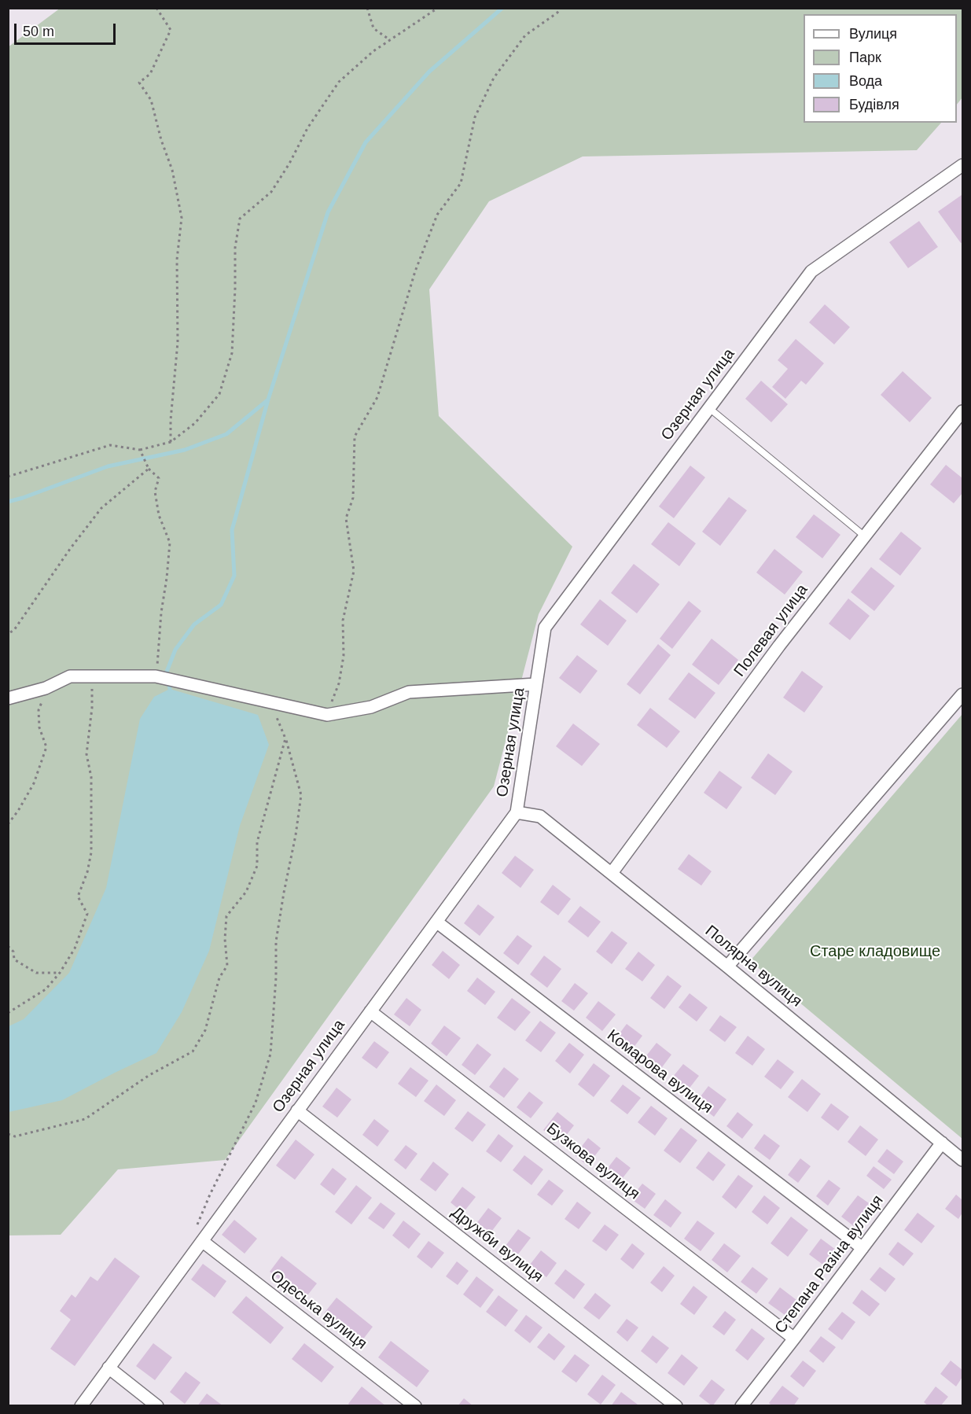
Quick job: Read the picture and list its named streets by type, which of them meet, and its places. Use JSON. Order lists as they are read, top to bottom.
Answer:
{
  "streets": {
    "street": [
      "Озерная улица",
      "Полевая улица",
      "Полярна вулиця",
      "Комарова вулиця",
      "Бузкова вулиця",
      "Дружби вулиця",
      "Степана Разіна вулиця",
      "Одеська вулиця"
    ]
  },
  "crossings": [
    ["Озерная улица", "Полярна вулиця"],
    ["Озерная улица", "Комарова вулиця"],
    ["Озерная улица", "Бузкова вулиця"],
    ["Озерная улица", "Дружби вулиця"],
    ["Озерная улица", "Одеська вулиця"],
    ["Полевая улица", "Полярна вулиця"],
    ["Полярна вулиця", "Степана Разіна вулиця"],
    ["Комарова вулиця", "Степана Разіна вулиця"],
    ["Бузкова вулиця", "Степана Разіна вулиця"]
  ],
  "parks": ["Старе кладовище"],
  "legend": [
    "Вулиця",
    "Парк",
    "Вода",
    "Будівля"
  ],
  "scale_bar": "50 m"
}
